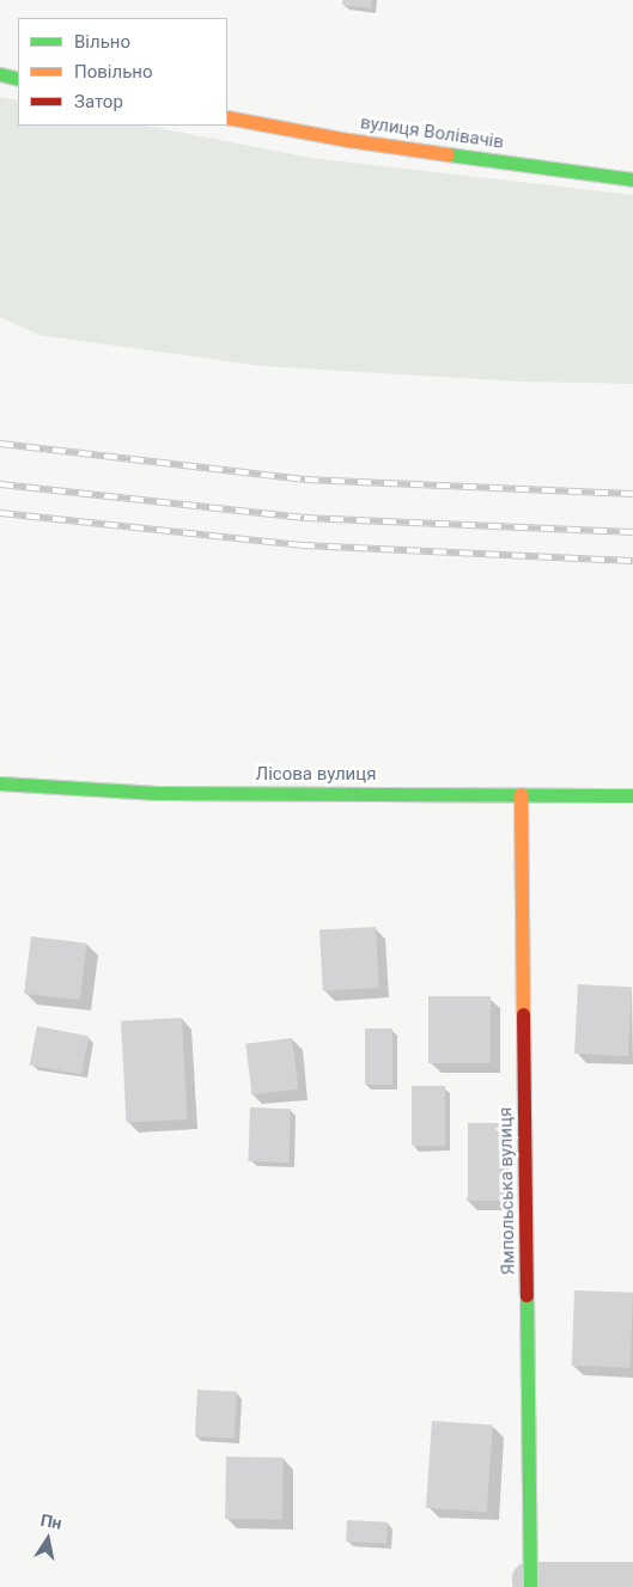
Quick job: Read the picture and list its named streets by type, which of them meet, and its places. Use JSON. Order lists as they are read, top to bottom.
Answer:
{
  "streets": {
    "street": ["вулиця Волівачів", "Лісова вулиця", "Ямпольська вулиця"]
  },
  "crossings": [
    ["Лісова вулиця", "Ямпольська вулиця"]
  ],
  "legend": ["Вільно", "Повільно", "Затор"],
  "north": "top"
}
